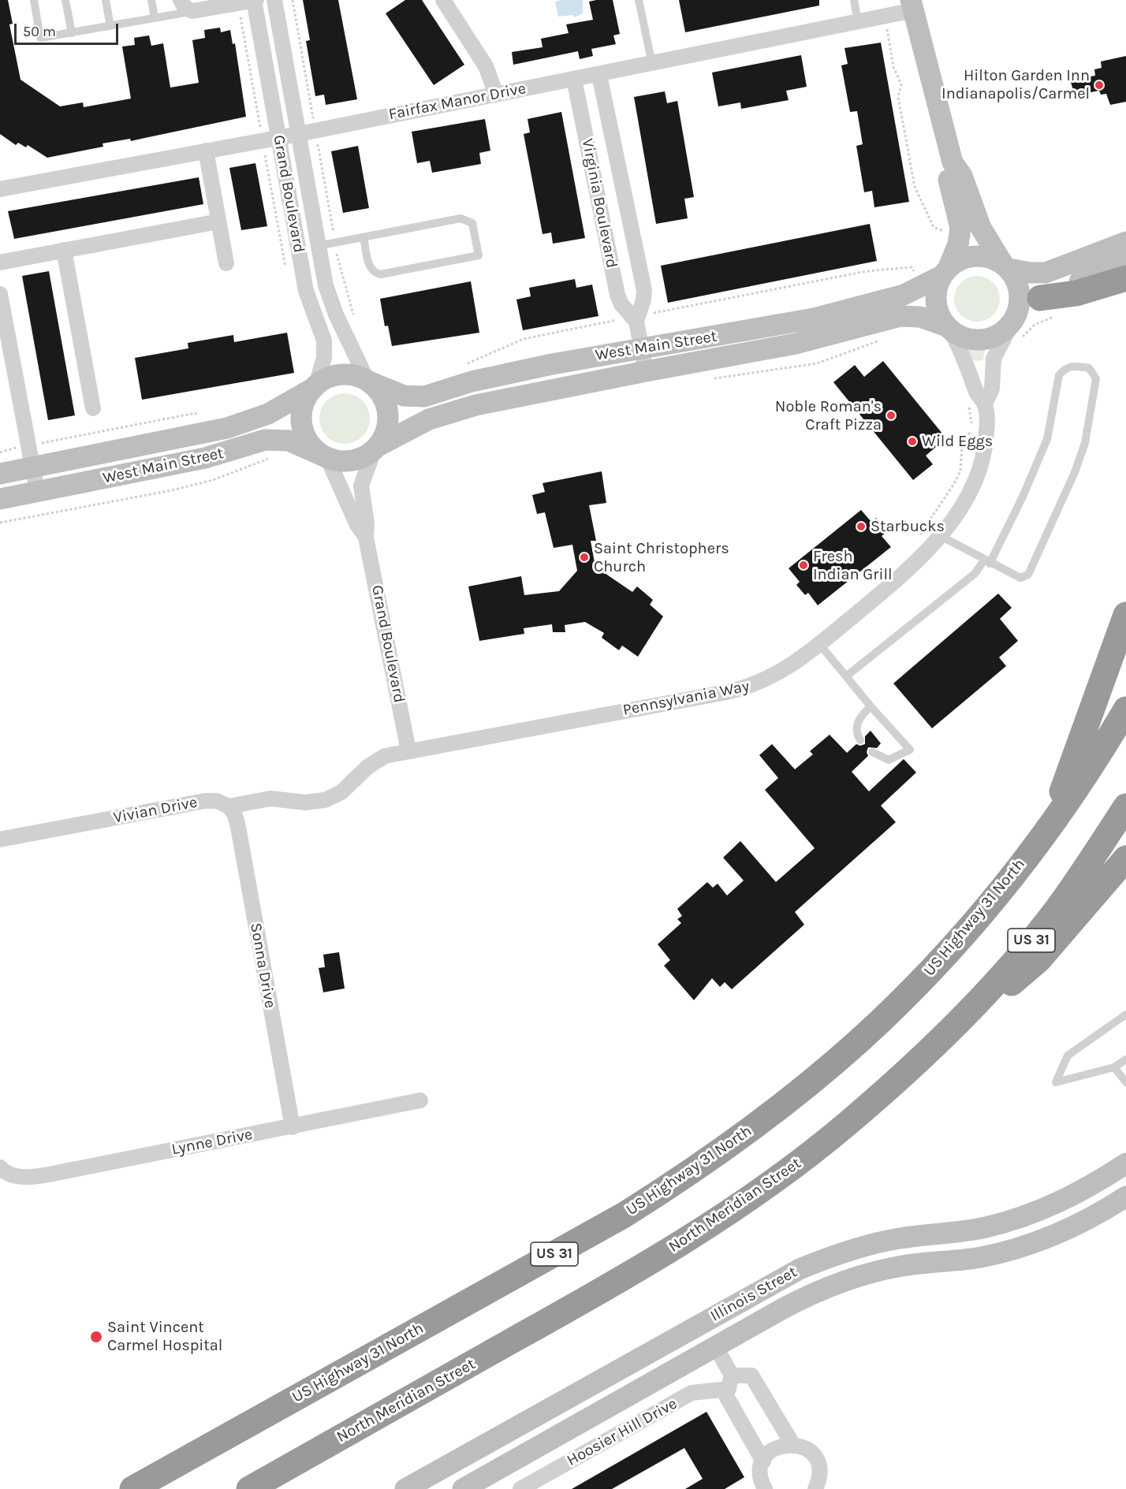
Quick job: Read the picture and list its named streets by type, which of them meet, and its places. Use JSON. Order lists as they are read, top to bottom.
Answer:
{
  "streets": {
    "highway": ["US Highway 31 North", "US 31", "North Meridian Street"],
    "main road": ["West Main Street", "Illinois Street"],
    "street": [
      "Fairfax Manor Drive",
      "Grand Boulevard",
      "Virginia Boulevard",
      "Pennsylvania Way",
      "Vivian Drive",
      "Sonna Drive",
      "Lynne Drive",
      "Hoosier Hill Drive"
    ]
  },
  "crossings": [
    ["Fairfax Manor Drive", "Grand Boulevard"],
    ["Fairfax Manor Drive", "Virginia Boulevard"],
    ["Grand Boulevard", "West Main Street"],
    ["Grand Boulevard", "Pennsylvania Way"],
    ["Grand Boulevard", "Vivian Drive"],
    ["Virginia Boulevard", "West Main Street"],
    ["West Main Street", "Pennsylvania Way"],
    ["Pennsylvania Way", "Vivian Drive"],
    ["Vivian Drive", "Sonna Drive"],
    ["Sonna Drive", "Lynne Drive"]
  ],
  "places": [
    "Hilton Garden Inn Indianapolis/Carmel",
    "Noble Roman's Craft Pizza",
    "Wild Eggs",
    "Starbucks",
    "Saint Christophers Church",
    "Fresh Indian Grill",
    "Saint Vincent Carmel Hospital"
  ],
  "scale_bar": "50 m"
}
